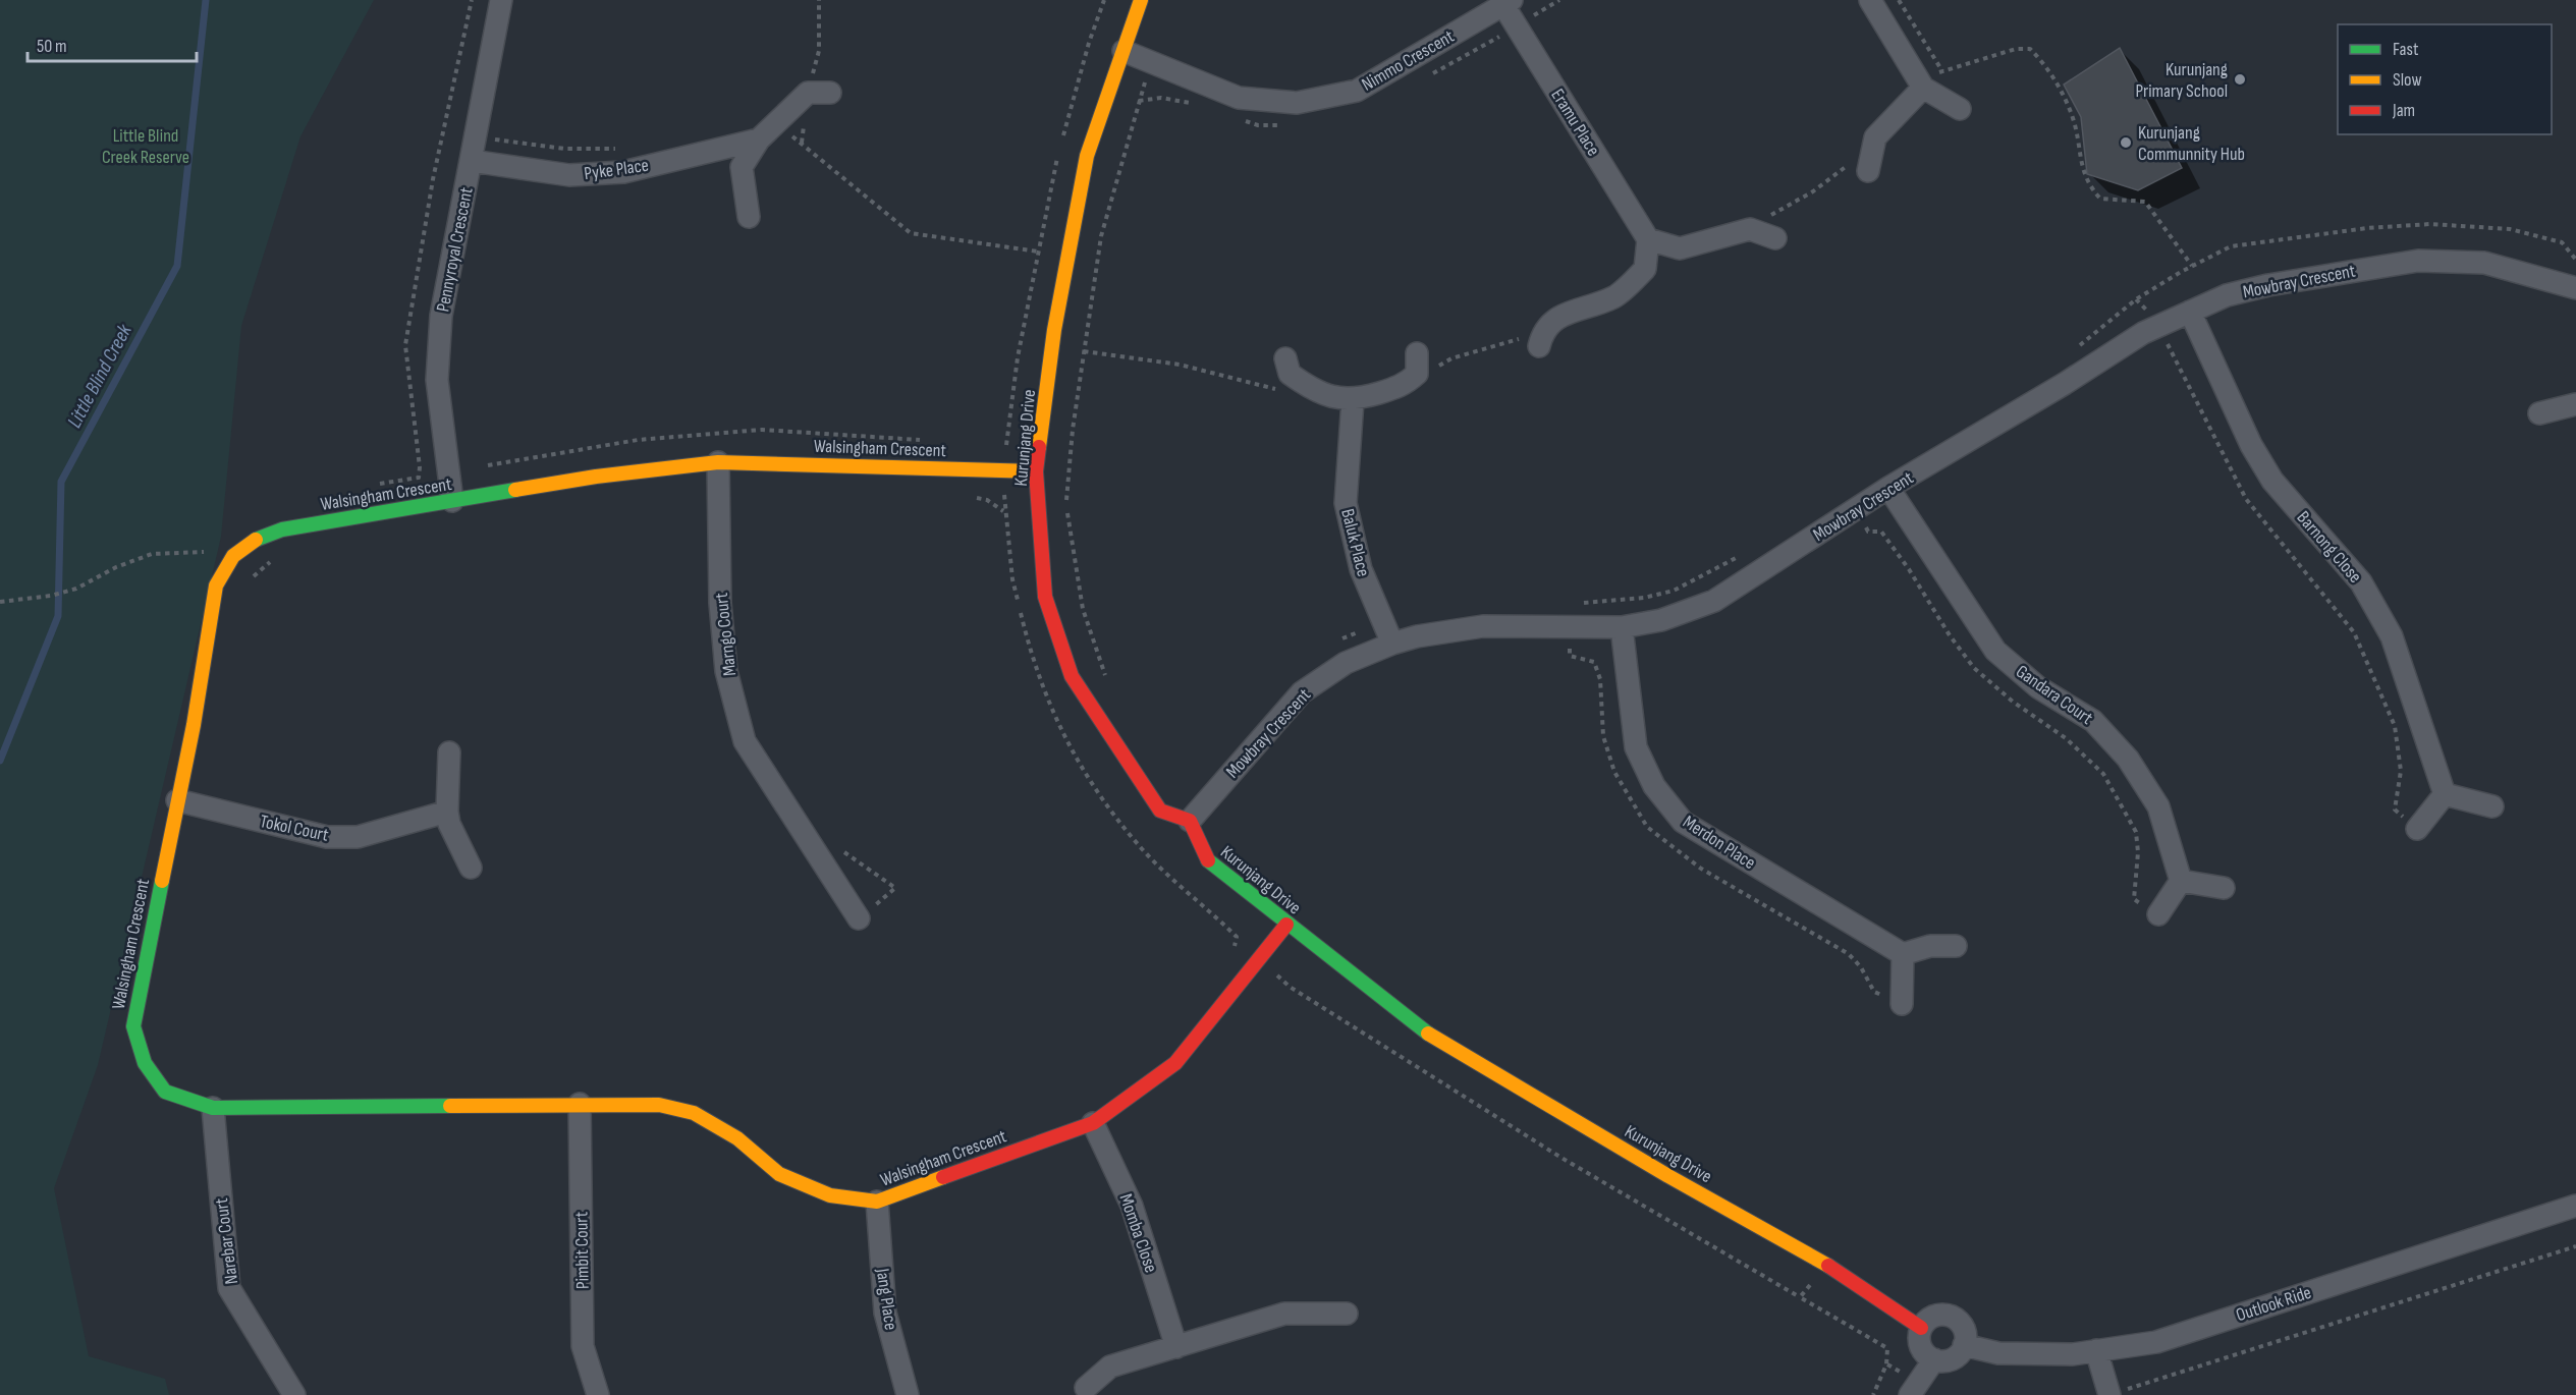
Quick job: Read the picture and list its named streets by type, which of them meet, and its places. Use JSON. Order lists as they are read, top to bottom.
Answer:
{
  "streets": {
    "street": [
      "Nimmo Crescent",
      "Eramu Place",
      "Pyke Place",
      "Pennyroyal Crescent",
      "Mowbray Crescent",
      "Kurunjang Drive",
      "Walsingham Crescent",
      "Baluk Place",
      "Barnong Close",
      "Marngo Court",
      "Gandara Court",
      "Tokol Court",
      "Merdon Place",
      "Momba Close",
      "Narebar Court",
      "Pimbit Court",
      "Jang Place",
      "Outlook Ride"
    ]
  },
  "crossings": [
    ["Nimmo Crescent", "Eramu Place"],
    ["Nimmo Crescent", "Kurunjang Drive"],
    ["Pyke Place", "Pennyroyal Crescent"],
    ["Pennyroyal Crescent", "Walsingham Crescent"],
    ["Mowbray Crescent", "Kurunjang Drive"],
    ["Mowbray Crescent", "Baluk Place"],
    ["Mowbray Crescent", "Barnong Close"],
    ["Mowbray Crescent", "Gandara Court"],
    ["Mowbray Crescent", "Merdon Place"],
    ["Kurunjang Drive", "Walsingham Crescent"],
    ["Kurunjang Drive", "Outlook Ride"],
    ["Walsingham Crescent", "Marngo Court"],
    ["Walsingham Crescent", "Tokol Court"],
    ["Walsingham Crescent", "Momba Close"],
    ["Walsingham Crescent", "Narebar Court"],
    ["Walsingham Crescent", "Pimbit Court"],
    ["Walsingham Crescent", "Jang Place"]
  ],
  "water": ["Little Blind Creek"],
  "parks": ["Little Blind Creek Reserve"],
  "places": ["Kurunjang Primary School", "Kurunjang Communnity Hub"],
  "legend": ["Fast", "Slow", "Jam"],
  "scale_bar": "50 m"
}
